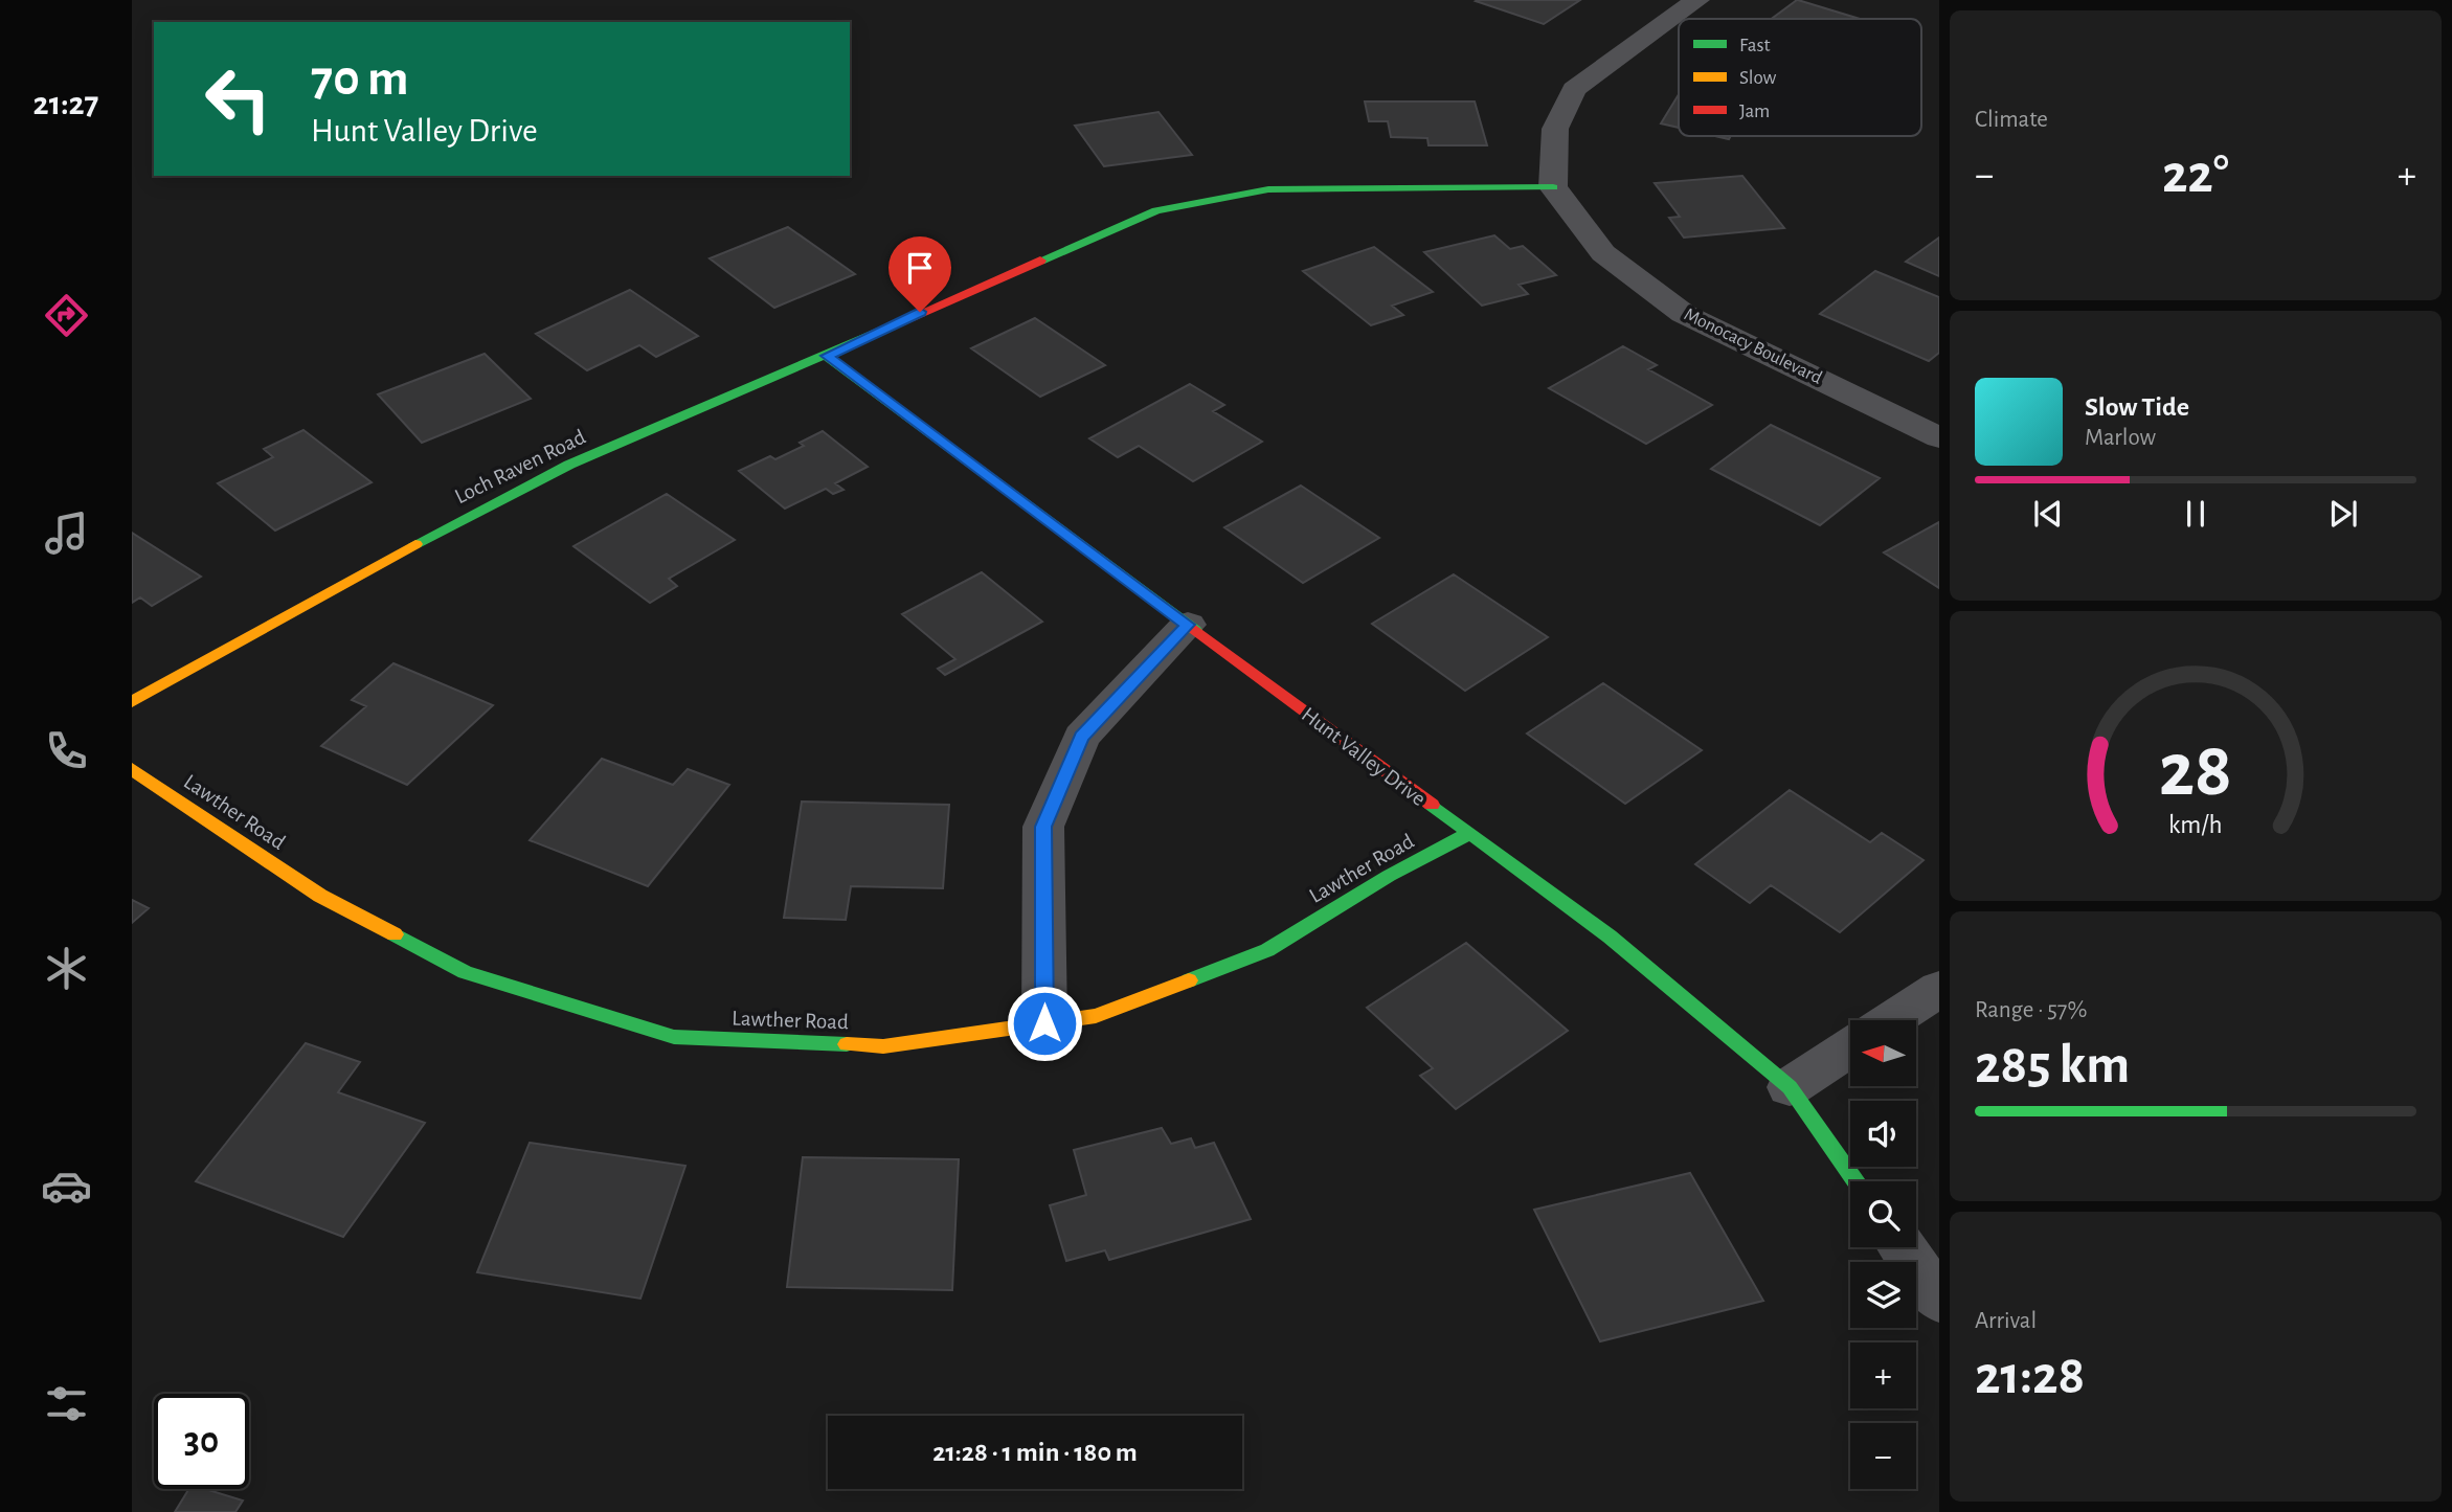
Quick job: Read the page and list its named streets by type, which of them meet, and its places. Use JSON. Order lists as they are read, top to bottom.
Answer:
{
  "streets": {
    "street": [
      "Monocacy Boulevard",
      "Loch Raven Road",
      "Hunt Valley Drive",
      "Lawther Road"
    ]
  },
  "crossings": [
    ["Monocacy Boulevard", "Loch Raven Road"],
    ["Loch Raven Road", "Hunt Valley Drive"],
    ["Hunt Valley Drive", "Lawther Road"]
  ],
  "legend": ["Fast", "Slow", "Jam"],
  "north": "left",
  "page": {
    "tabs": "21:27",
    "tile": [
      "Climate",
      ["Range · 57%", "285 km"],
      ["Arrival", "21:28"]
    ],
    "turn": ["70 m", "Hunt Valley Drive"],
    "heat": ["−", "22°", "+"],
    "song": ["Slow Tide", "Marlow"],
    "map_buttons": ["+", "−"],
    "limit": "30",
    "trip": "21:28 · 1 min · 180 m",
    "gauge": ["28", "km/h"]
  }
}
